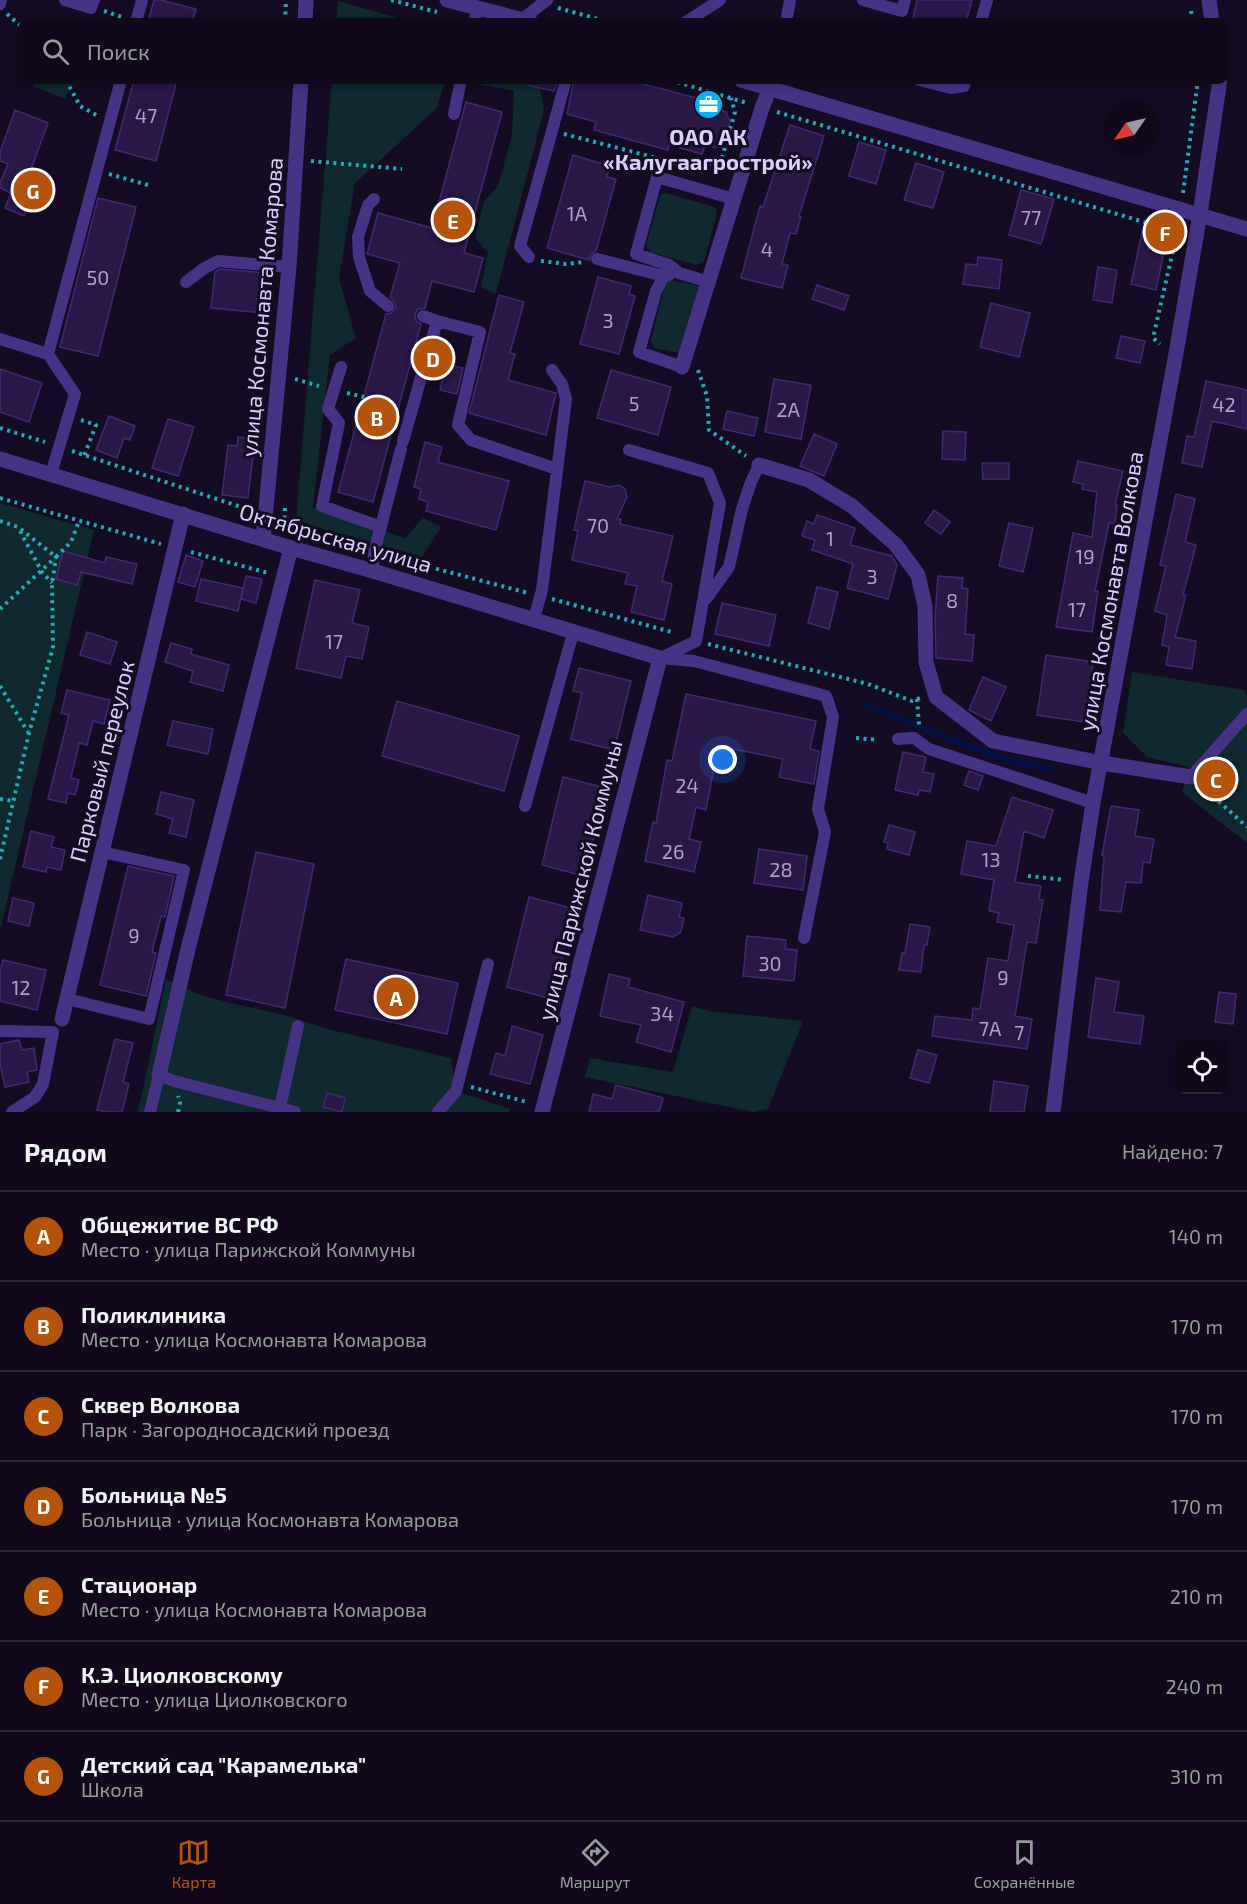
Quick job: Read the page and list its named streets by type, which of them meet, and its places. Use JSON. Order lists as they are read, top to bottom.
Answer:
{
  "streets": {
    "street": [
      "улица Космонавта Комарова",
      "Октябрьская улица",
      "улица Космонавта Волкова",
      "Парковый переулок",
      "улица Парижской Коммуны"
    ]
  },
  "crossings": [
    ["улица Космонавта Комарова", "Октябрьская улица"],
    ["Октябрьская улица", "Парковый переулок"],
    ["Октябрьская улица", "улица Парижской Коммуны"]
  ],
  "places": {
    "office": ["ОАО АК «Калугаагрострой»"]
  },
  "house_numbers": [
    "47",
    "1А",
    "77",
    "4",
    "50",
    "3",
    "5",
    "42",
    "2А",
    "70",
    "1",
    "19",
    "3",
    "8",
    "17",
    "17",
    "24",
    "26",
    "13",
    "28",
    "9",
    "30",
    "9",
    "12",
    "34",
    "7А",
    "7"
  ],
  "north": "bottom left",
  "page": {
    "search": "Поиск",
    "pins": [
      "G",
      "E",
      "F",
      "D",
      "B",
      "C",
      "A"
    ],
    "heading": ["Рядом", "Найдено: 7"],
    "list": [
      {
        "mark": "A",
        "name": "Общежитие ВС РФ",
        "note": "Место · улица Парижской Коммуны",
        "value": "140 m"
      },
      {
        "mark": "B",
        "name": "Поликлиника",
        "note": "Место · улица Космонавта Комарова",
        "value": "170 m"
      },
      {
        "mark": "C",
        "name": "Сквер Волкова",
        "note": "Парк · Загородносадский проезд",
        "value": "170 m"
      },
      {
        "mark": "D",
        "name": "Больница №5",
        "note": "Больница · улица Космонавта Комарова",
        "value": "170 m"
      },
      {
        "mark": "E",
        "name": "Стационар",
        "note": "Место · улица Космонавта Комарова",
        "value": "210 m"
      },
      {
        "mark": "F",
        "name": "К.Э. Циолковскому",
        "note": "Место · улица Циолковского",
        "value": "240 m"
      },
      {
        "mark": "G",
        "name": "Детский сад \"Карамелька\"",
        "note": "Школа",
        "value": "310 m"
      }
    ],
    "nav": ["Карта", "Маршрут", "Сохранённые"]
  }
}
